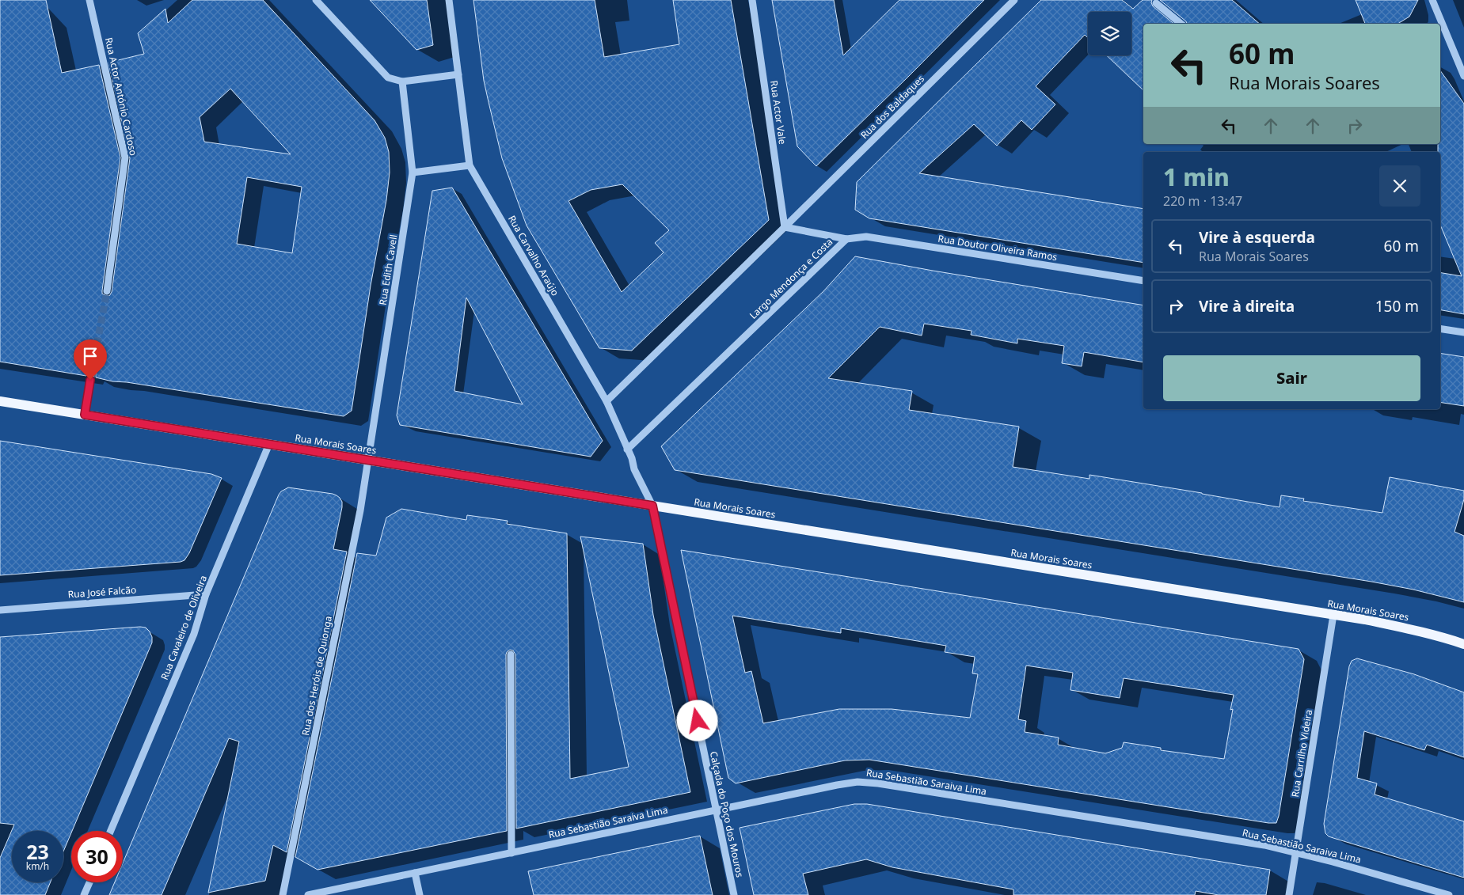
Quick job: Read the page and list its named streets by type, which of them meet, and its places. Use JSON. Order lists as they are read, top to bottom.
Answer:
{
  "streets": {
    "main road": ["Rua Morais Soares"],
    "street": [
      "Rua Actor António Cardoso",
      "Rua dos Baldaques",
      "Rua Actor Vale",
      "Rua Doutor Oliveira Ramos",
      "Rua Carvalho Araújo",
      "Rua Edith Cavell",
      "Largo Mendonça e Costa",
      "Rua José Falcão",
      "Rua Cavaleiro de Oliveira",
      "Rua dos Heróis de Quionga",
      "Rua Carrilho Videira",
      "Rua Sebastião Saraiva Lima",
      "Calçada do Poço dos Mouros"
    ]
  },
  "crossings": [
    ["Rua dos Baldaques", "Rua Actor Vale"],
    ["Rua dos Baldaques", "Largo Mendonça e Costa"],
    ["Rua Actor Vale", "Largo Mendonça e Costa"],
    ["Rua Doutor Oliveira Ramos", "Largo Mendonça e Costa"],
    ["Rua Carvalho Araújo", "Largo Mendonça e Costa"],
    ["Rua Carvalho Araújo", "Rua Morais Soares"],
    ["Rua Carvalho Araújo", "Calçada do Poço dos Mouros"],
    ["Rua Edith Cavell", "Rua Morais Soares"],
    ["Rua Edith Cavell", "Rua dos Heróis de Quionga"],
    ["Rua Morais Soares", "Rua Cavaleiro de Oliveira"],
    ["Rua Morais Soares", "Rua dos Heróis de Quionga"],
    ["Rua Morais Soares", "Rua Carrilho Videira"],
    ["Rua Morais Soares", "Calçada do Poço dos Mouros"],
    ["Rua José Falcão", "Rua Cavaleiro de Oliveira"],
    ["Rua Carrilho Videira", "Rua Sebastião Saraiva Lima"],
    ["Rua Sebastião Saraiva Lima", "Calçada do Poço dos Mouros"]
  ],
  "page": {
    "turn": ["60 m", "Rua Morais Soares"],
    "heading": ["1 min", "220 m · 13:47"],
    "list": [
      {
        "name": "Vire à esquerda",
        "note": "Rua Morais Soares",
        "value": "60 m"
      },
      {
        "name": "Vire à direita",
        "value": "150 m"
      }
    ],
    "buttons": "Sair",
    "speed": "23 km/h",
    "limit": "30"
  }
}
